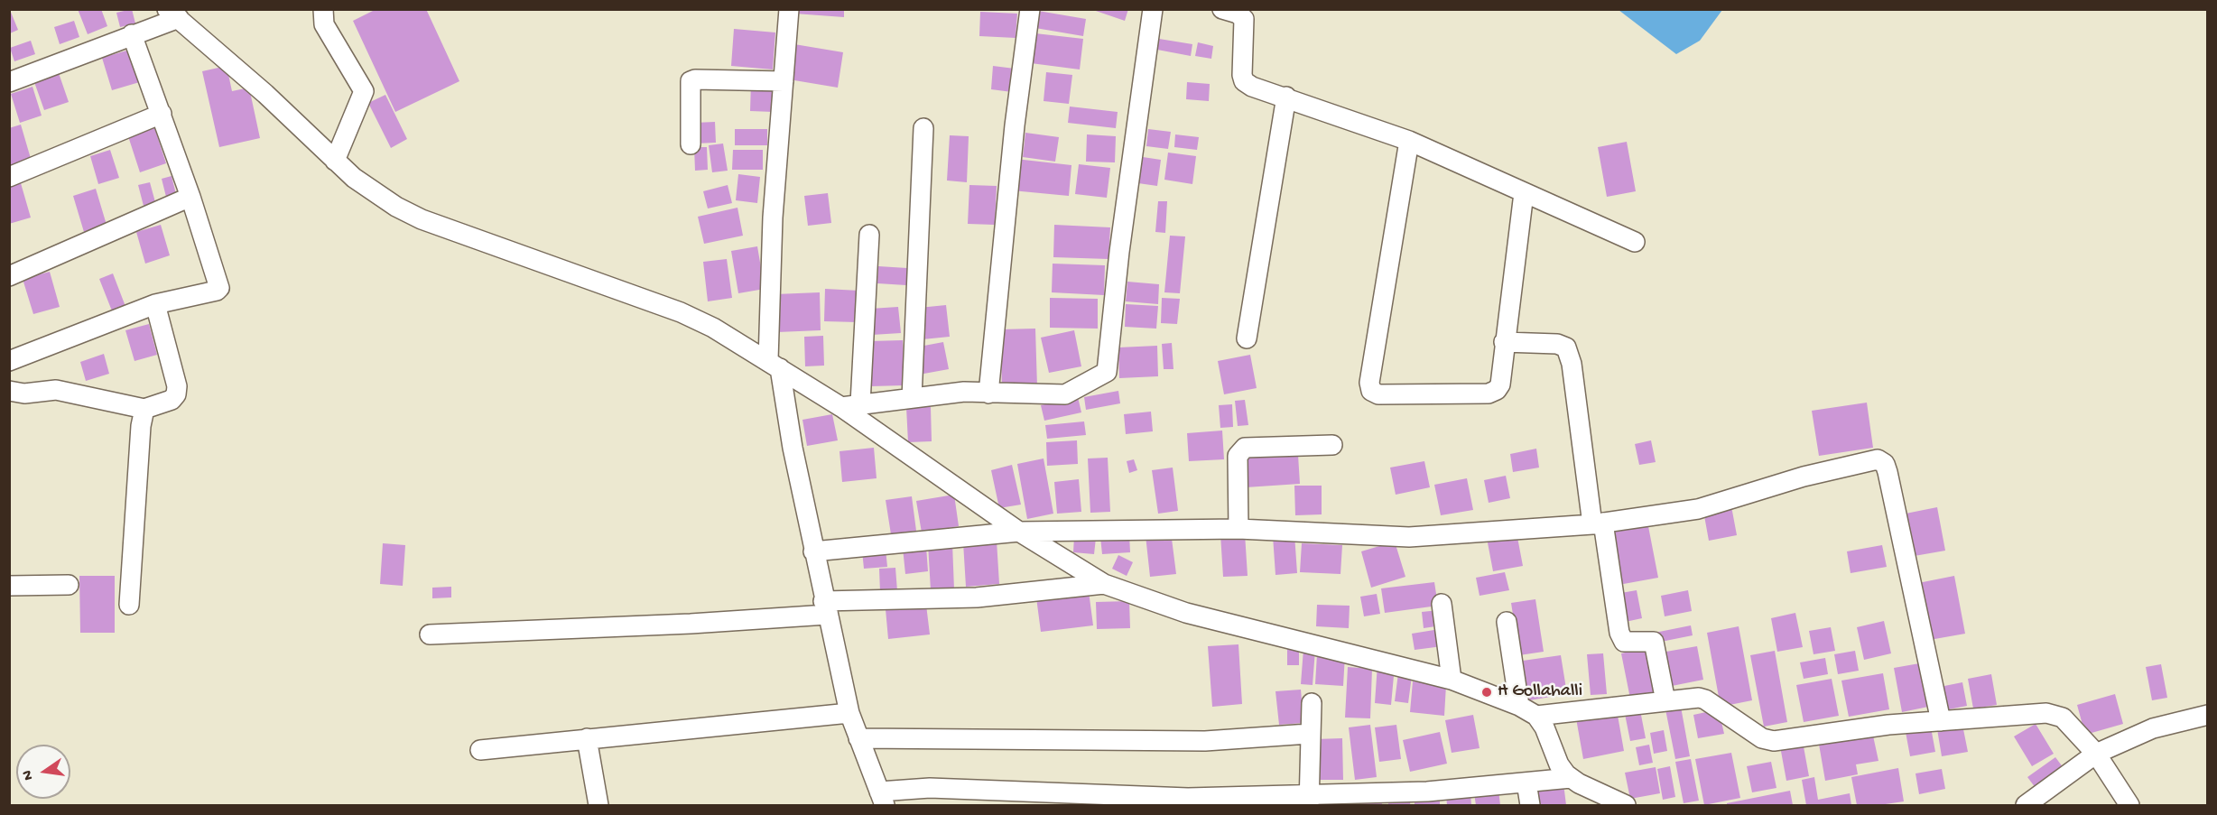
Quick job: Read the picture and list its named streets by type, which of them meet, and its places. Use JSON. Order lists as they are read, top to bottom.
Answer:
{
  "places": ["H Gollahalli"],
  "north": "left"
}
